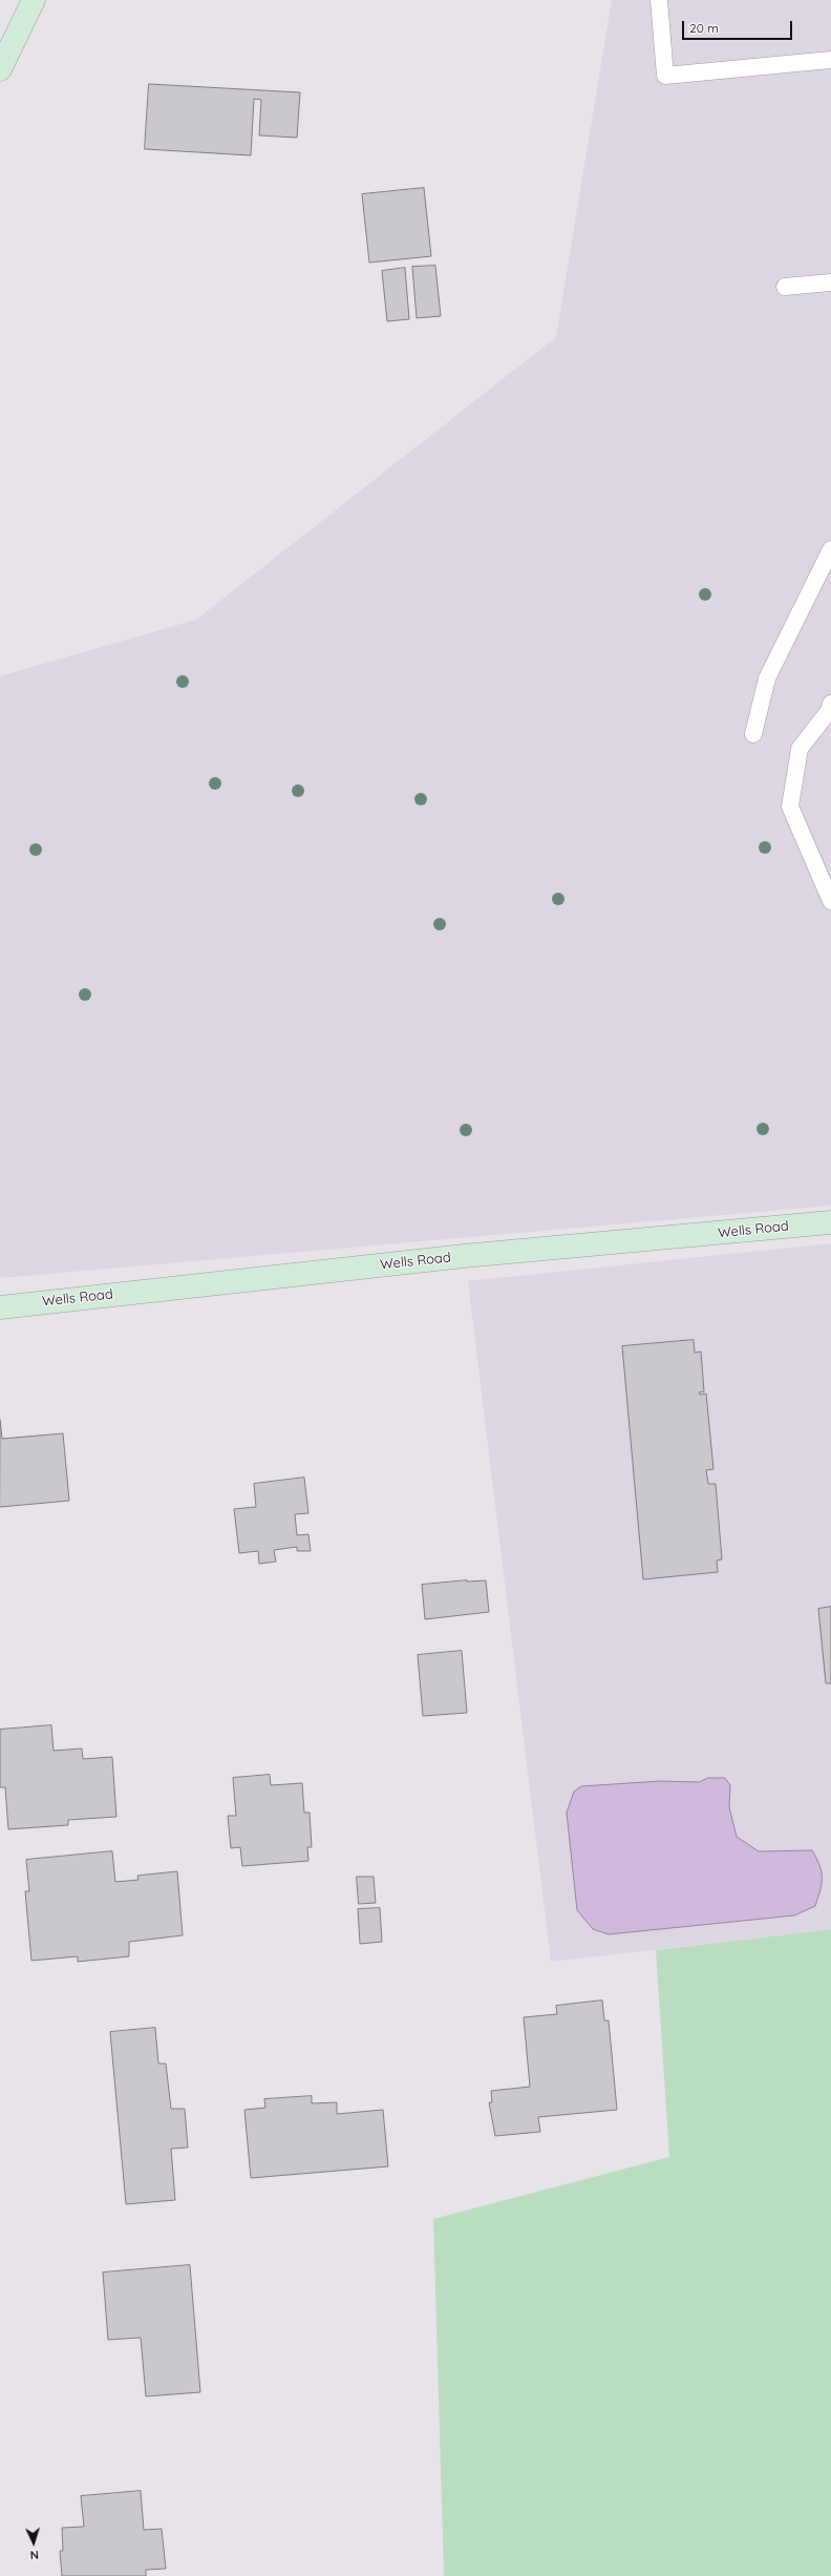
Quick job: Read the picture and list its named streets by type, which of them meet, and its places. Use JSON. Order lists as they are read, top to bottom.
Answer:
{
  "streets": {
    "street": ["Wells Road"]
  },
  "scale_bar": "20 m",
  "north": "bottom"
}
